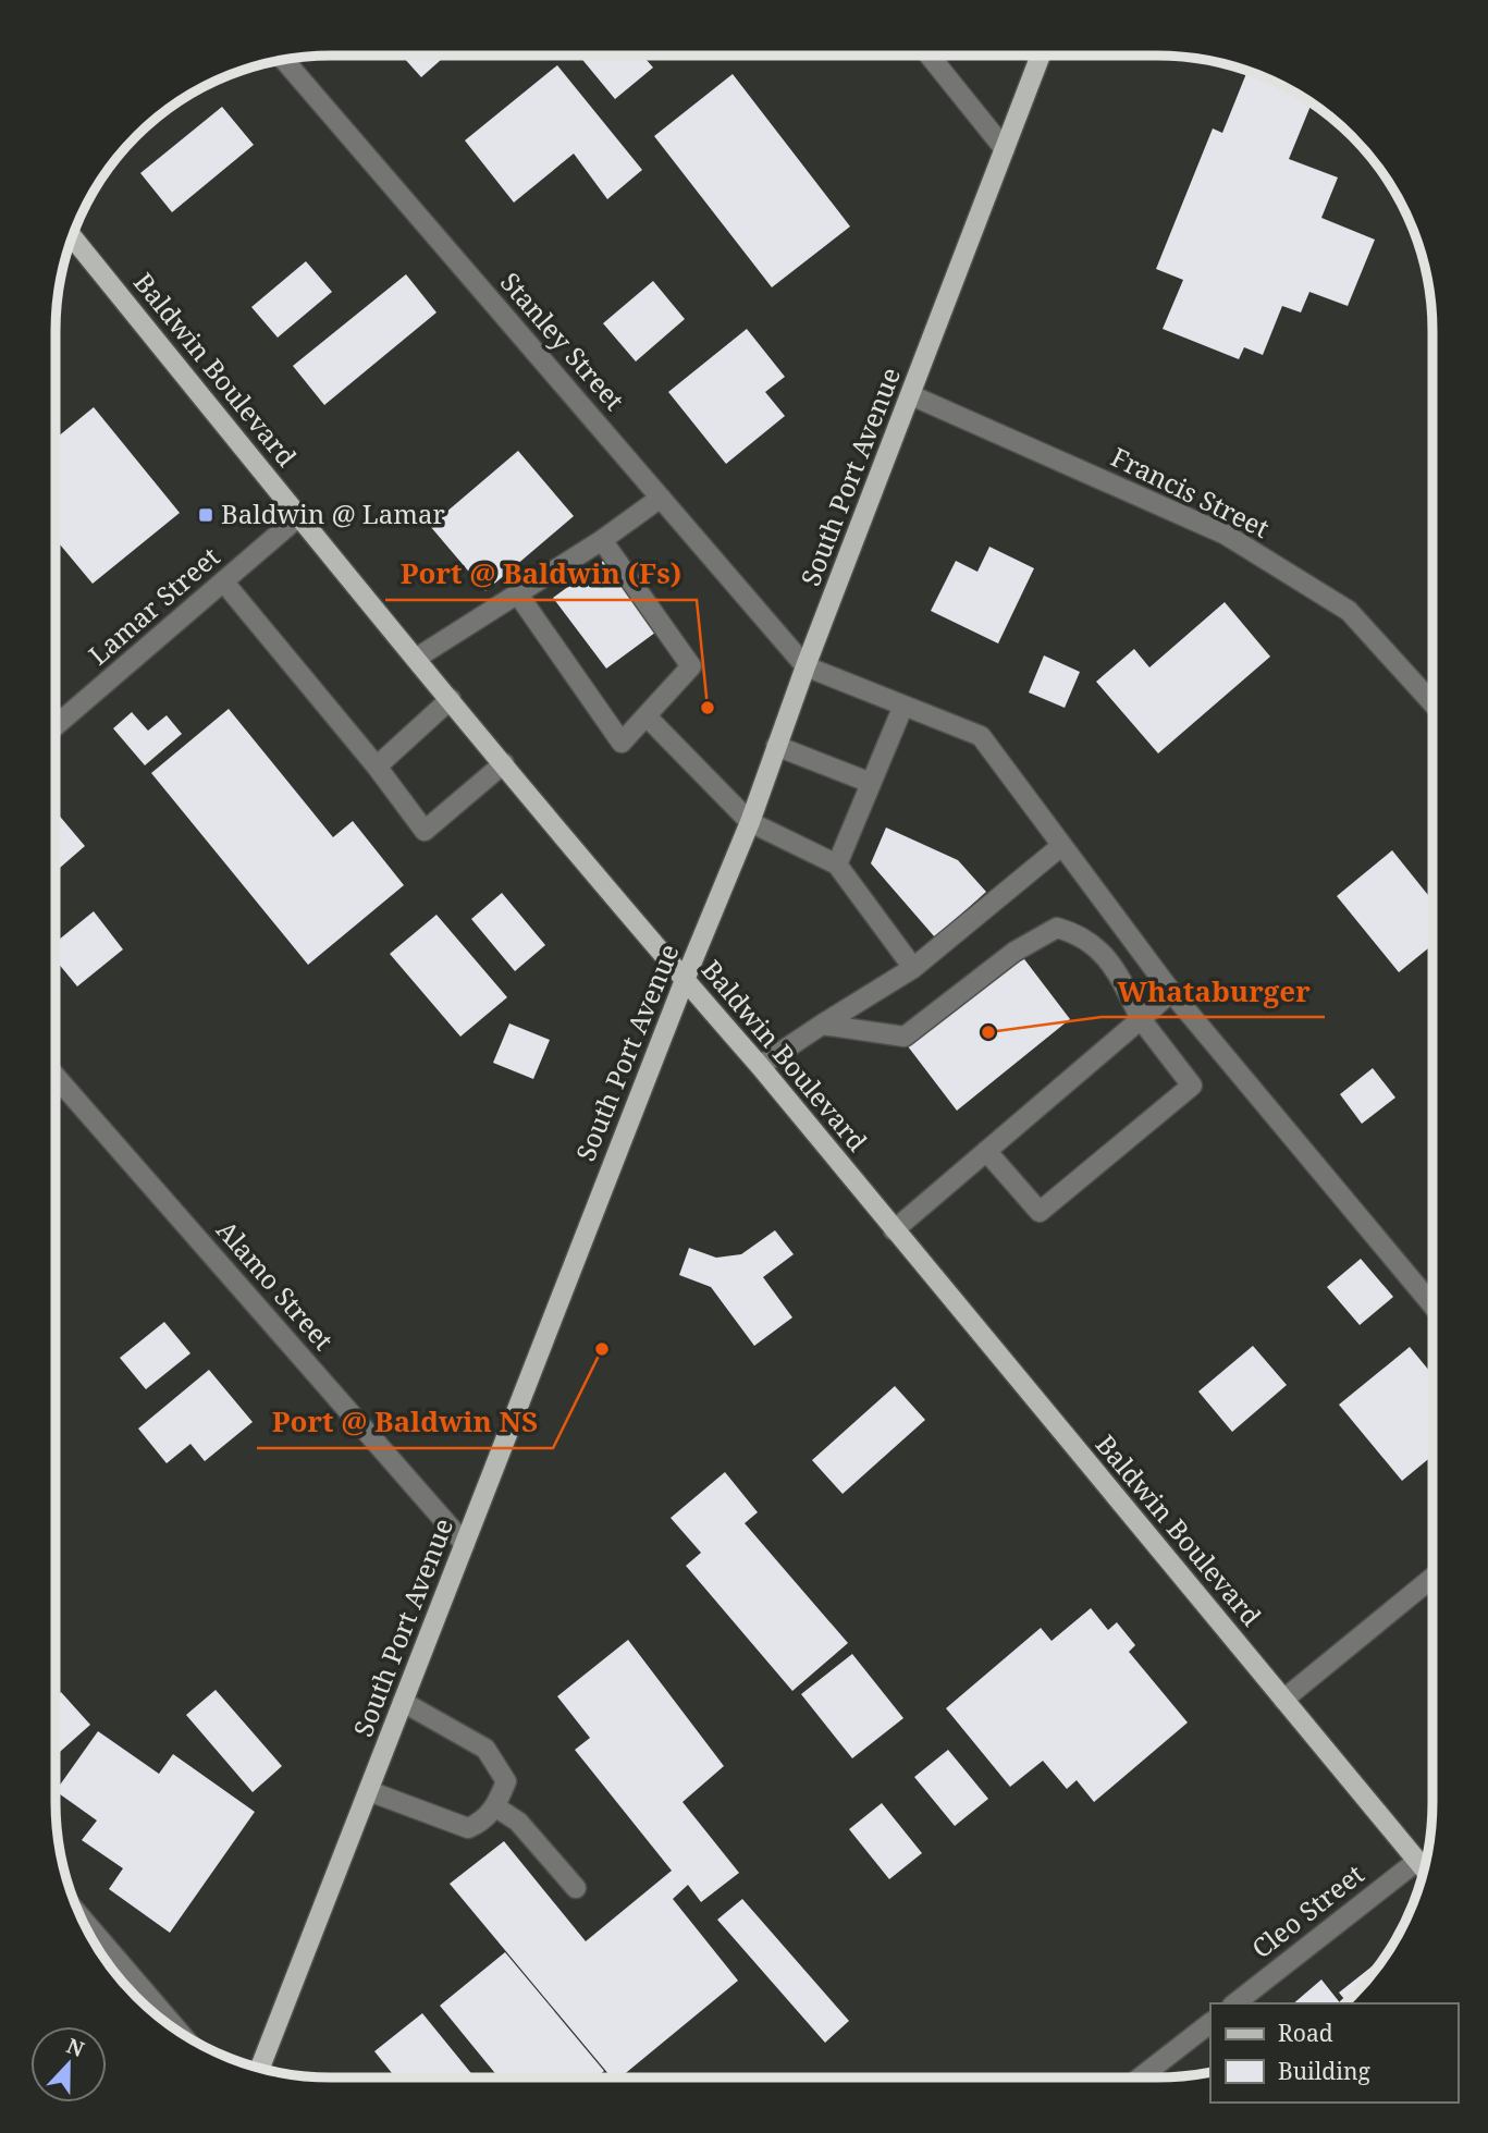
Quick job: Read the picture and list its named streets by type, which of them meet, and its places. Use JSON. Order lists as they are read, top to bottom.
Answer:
{
  "streets": {
    "main road": ["Baldwin Boulevard", "South Port Avenue"],
    "street": [
      "Stanley Street",
      "Francis Street",
      "Lamar Street",
      "Alamo Street",
      "Cleo Street"
    ]
  },
  "crossings": [
    ["Stanley Street", "South Port Avenue"],
    ["Baldwin Boulevard", "South Port Avenue"],
    ["Baldwin Boulevard", "Lamar Street"],
    ["Baldwin Boulevard", "Cleo Street"],
    ["South Port Avenue", "Francis Street"],
    ["South Port Avenue", "Alamo Street"]
  ],
  "places": {
    "transit": ["Baldwin @ Lamar"],
    "other": ["Port @ Baldwin (Fs)", "Whataburger", "Port @ Baldwin NS"]
  },
  "legend": ["Road", "Building"],
  "north": "top"
}
